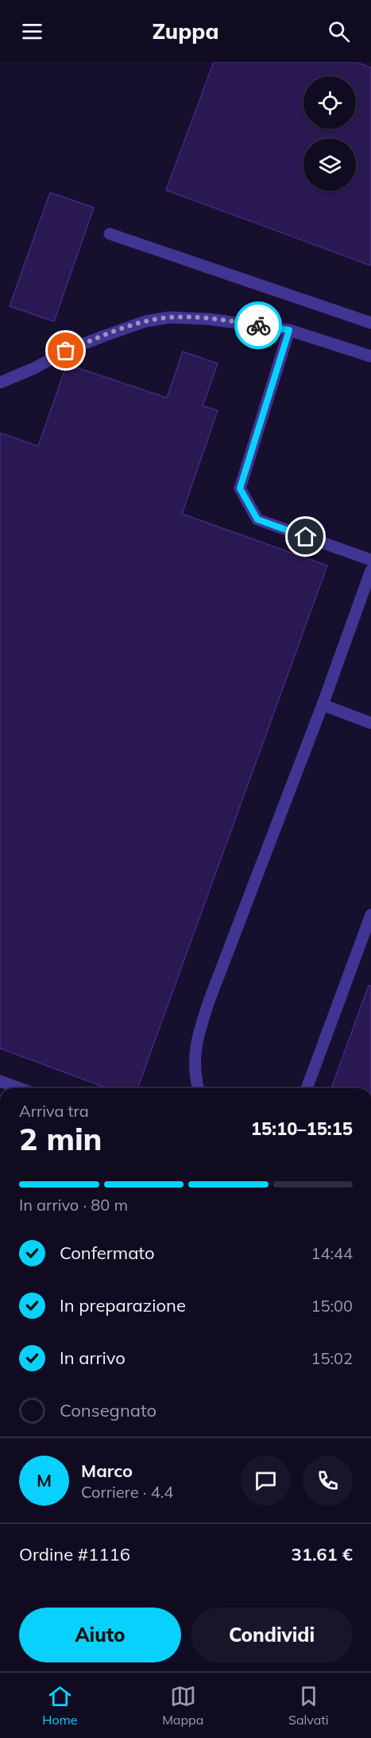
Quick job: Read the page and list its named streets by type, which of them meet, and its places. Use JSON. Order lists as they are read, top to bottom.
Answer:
{
  "page": {
    "header": "Zuppa",
    "heading": ["2 min", "Arriva tra", "15:10–15:15"],
    "panel": [
      "Marco",
      "Corriere · 4.4",
      "Ordine #1116",
      "31.61 €"
    ],
    "bar": "In arrivo · 80 m",
    "list": [
      ["Confermato", "14:44"],
      ["In preparazione", "15:00"],
      ["In arrivo", "15:02"],
      "Consegnato"
    ],
    "round": "M",
    "buttons": ["Aiuto", "Condividi"],
    "tabs": ["Home", "Mappa", "Salvati"]
  }
}
